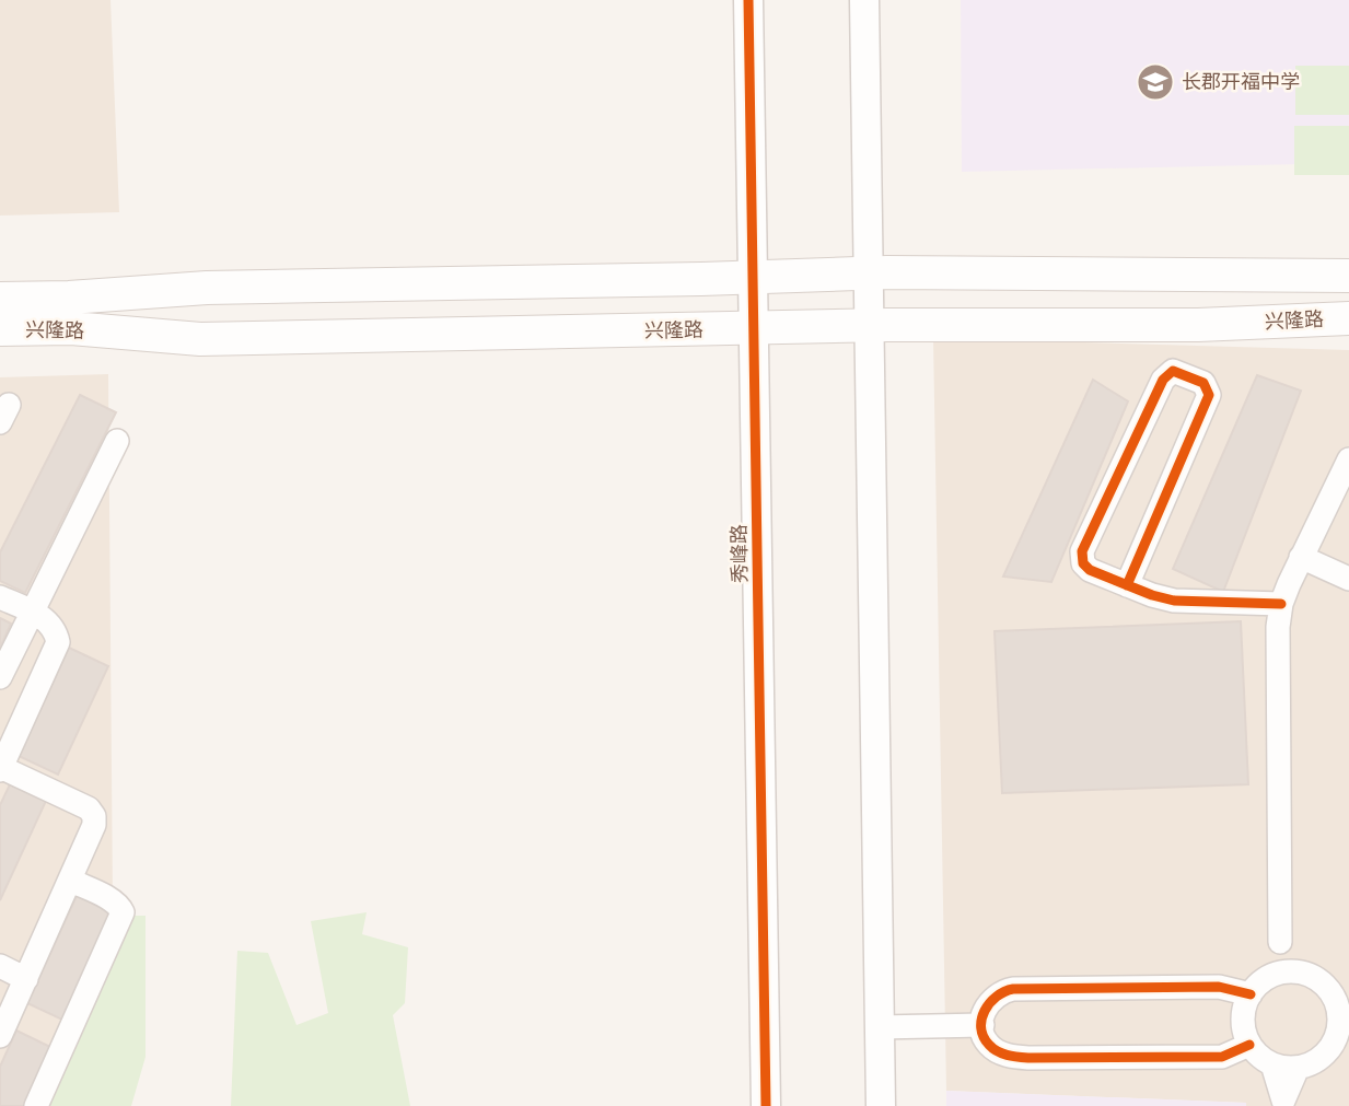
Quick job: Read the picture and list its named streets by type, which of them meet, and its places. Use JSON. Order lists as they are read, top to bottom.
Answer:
{
  "streets": {
    "main road": ["兴隆路"],
    "street": ["秀峰路"]
  },
  "crossings": [
    ["兴隆路", "秀峰路"]
  ],
  "places": {
    "school or university": ["长郡开福中学"]
  }
}
